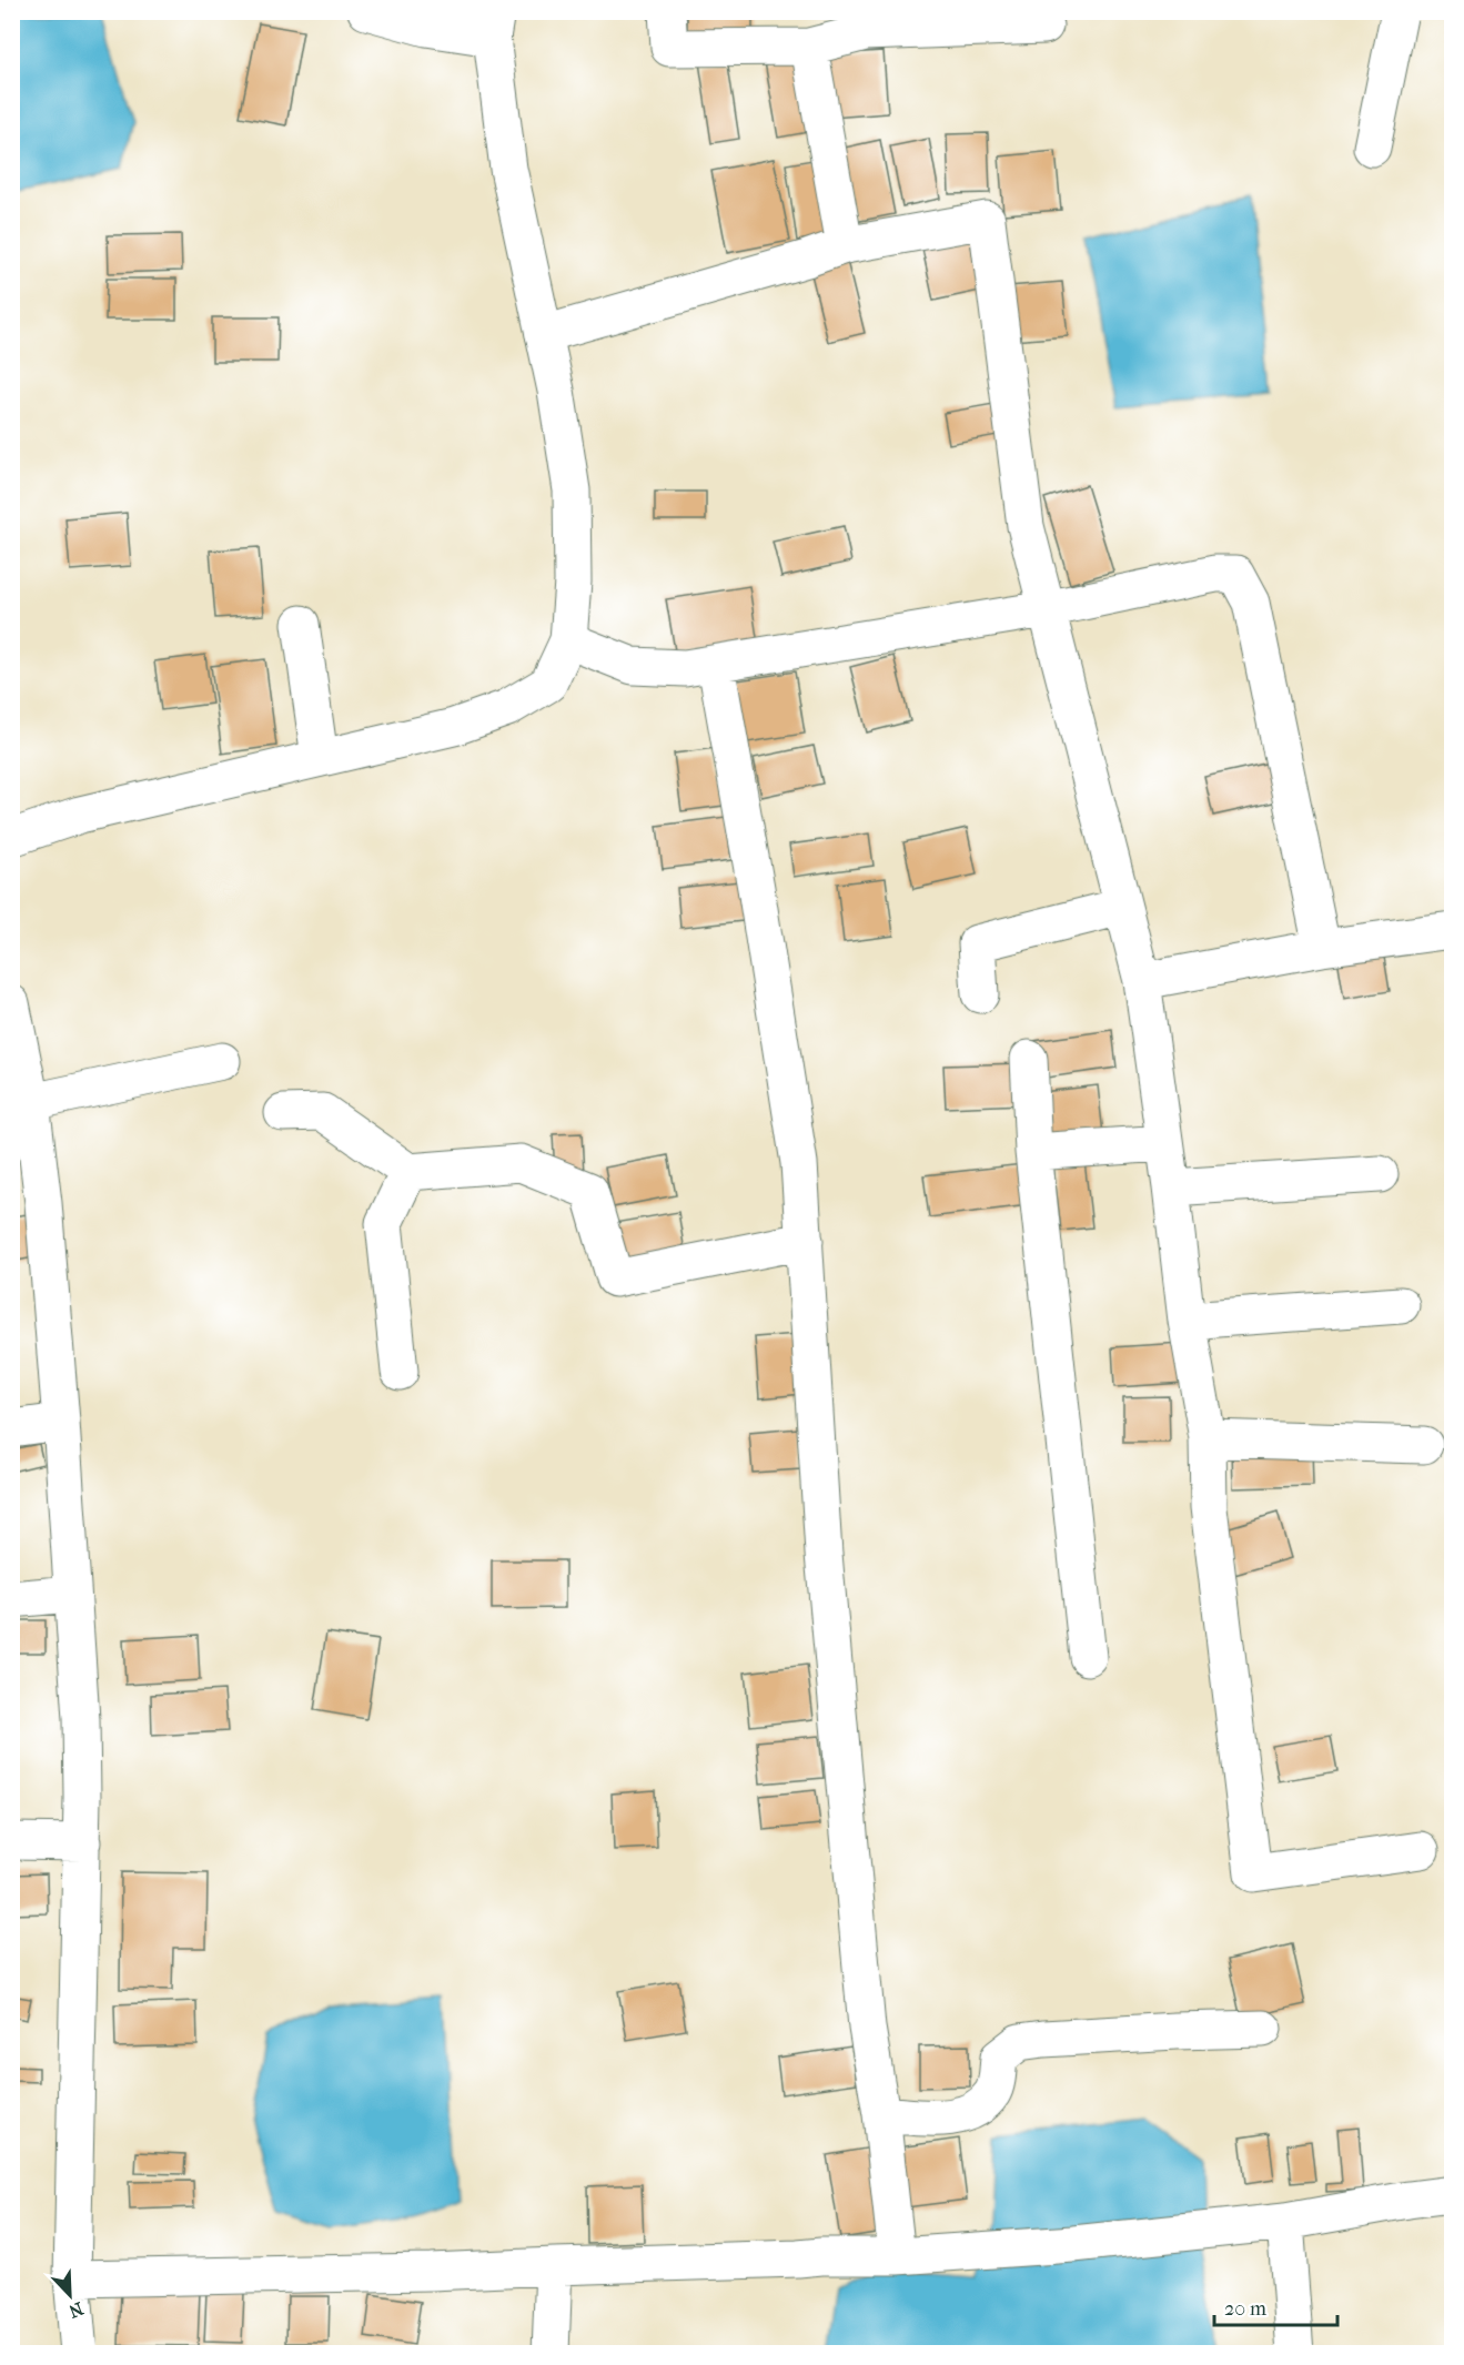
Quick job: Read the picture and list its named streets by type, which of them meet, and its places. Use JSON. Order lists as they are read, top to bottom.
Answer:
{
  "scale_bar": "20 m",
  "north": "bottom right"
}
